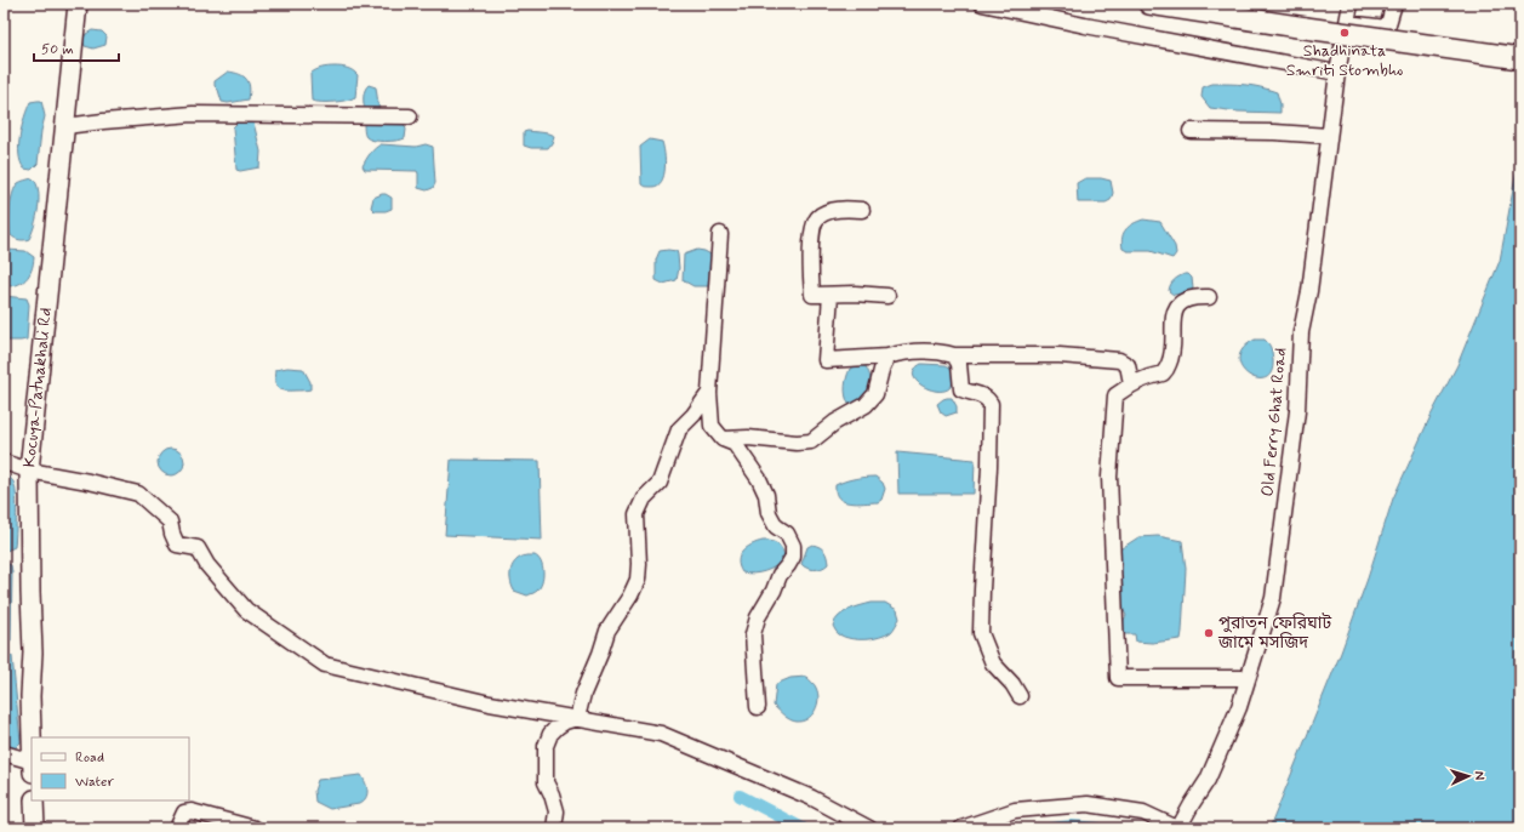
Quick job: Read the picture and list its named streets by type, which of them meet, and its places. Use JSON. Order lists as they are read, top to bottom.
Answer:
{
  "streets": {
    "main road": ["Kocuya-Patuakhali Rd"],
    "street": ["Old Ferry Ghat Road"]
  },
  "places": ["Shadhinata Smriti Stombho", "পুরাতন ফেরিঘাট জামে মসজিদ"],
  "legend": ["Road", "Water"],
  "scale_bar": "50 m",
  "north": "right"
}
